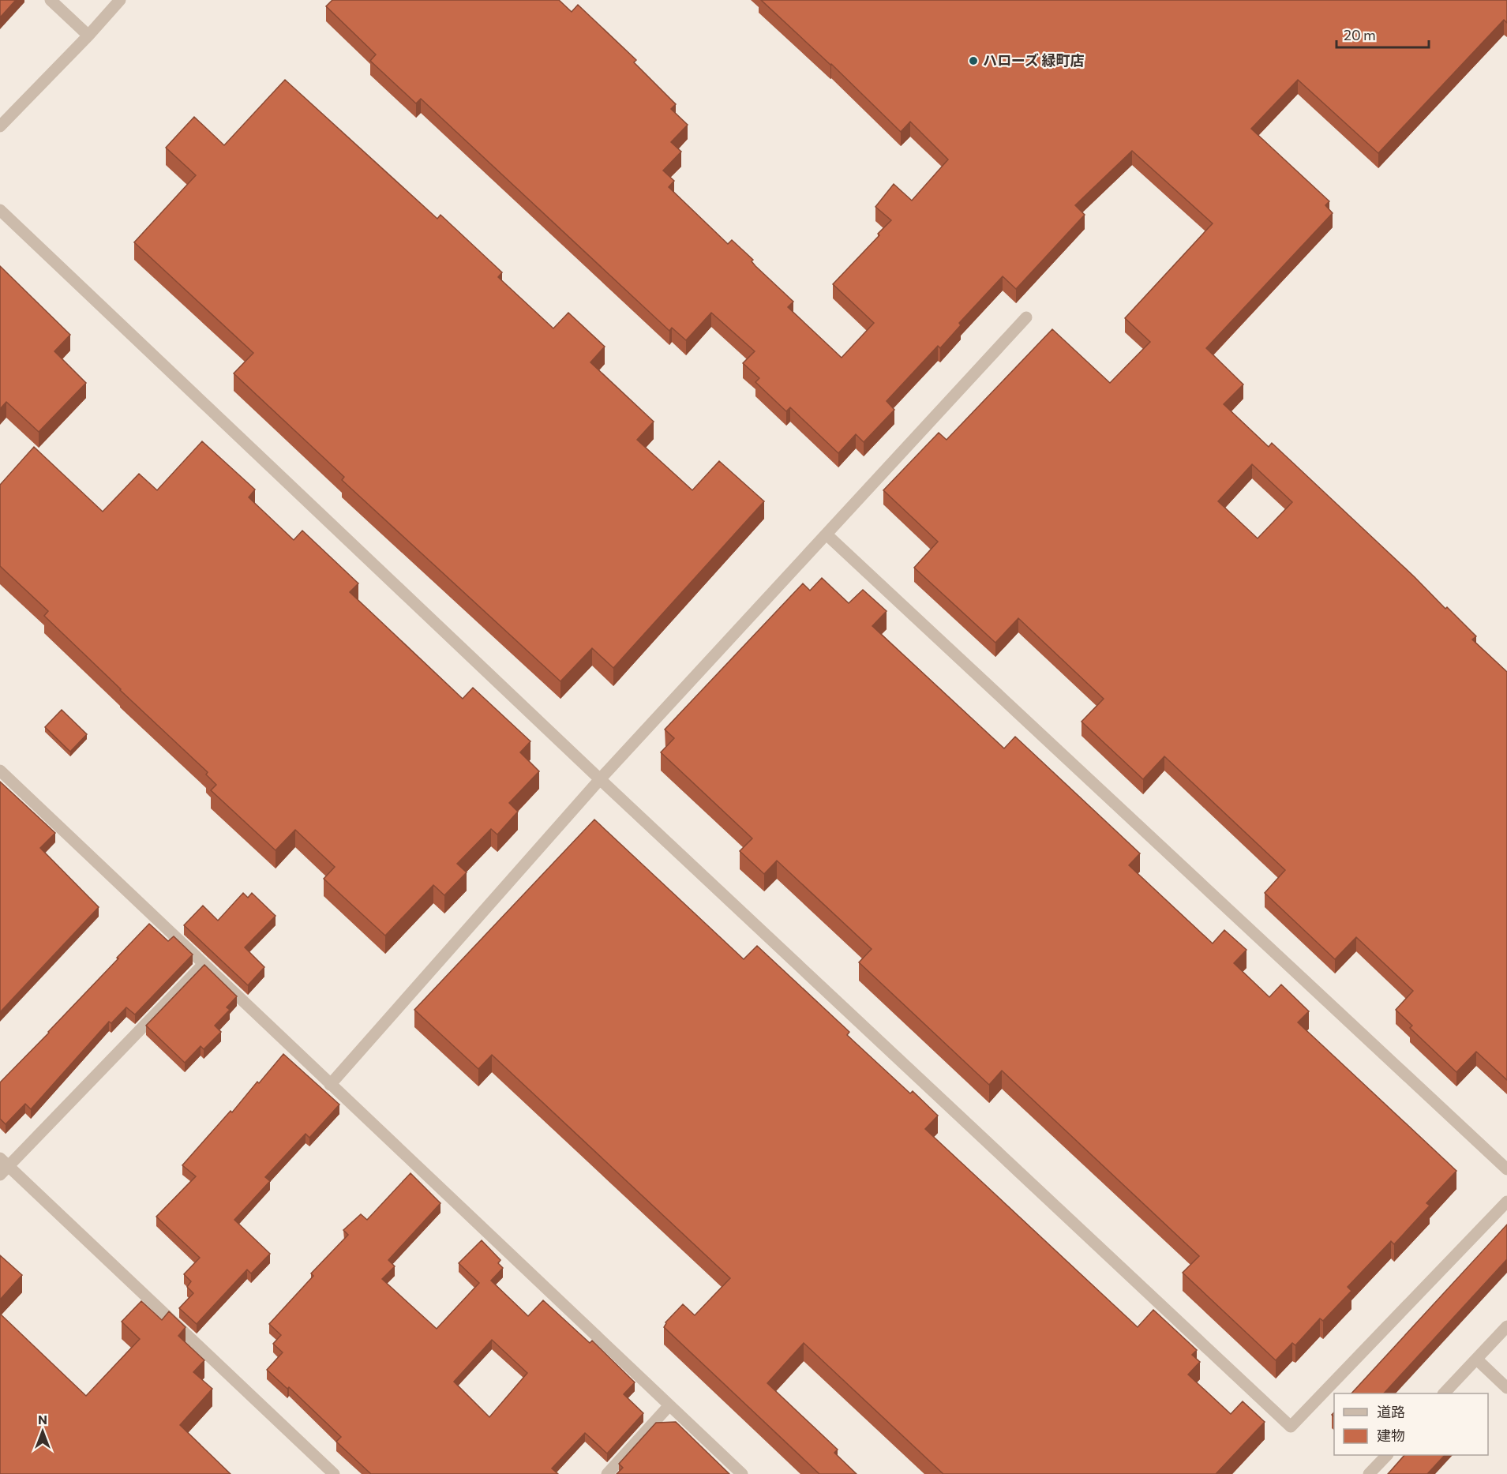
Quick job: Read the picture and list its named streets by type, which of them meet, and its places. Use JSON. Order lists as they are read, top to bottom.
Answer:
{
  "places": ["ハローズ 緑町店"],
  "legend": ["道路", "建物"],
  "scale_bar": "20 m",
  "north": "top"
}
